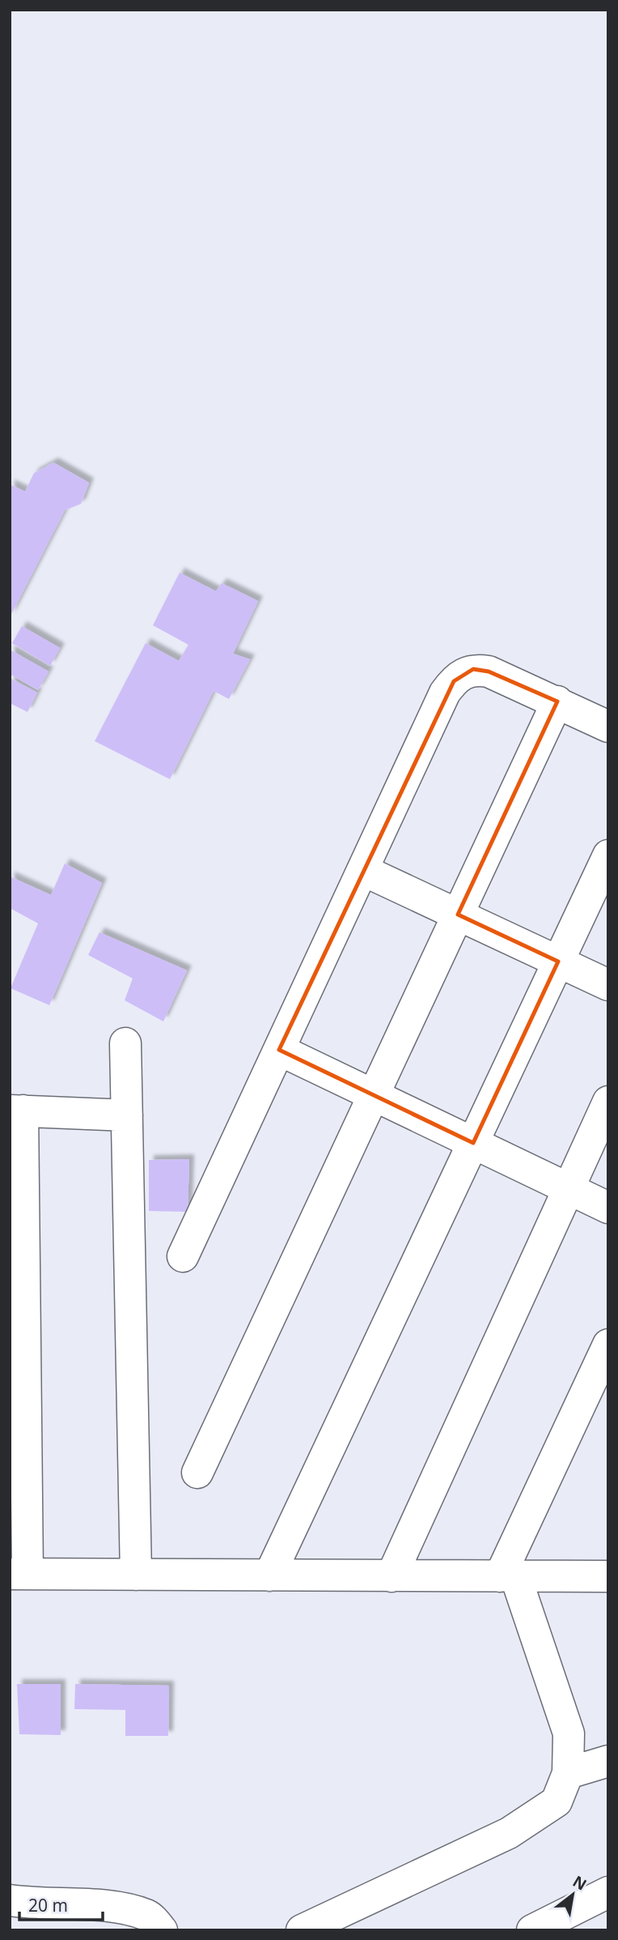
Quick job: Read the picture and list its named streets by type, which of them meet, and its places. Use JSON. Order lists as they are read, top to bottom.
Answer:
{
  "scale_bar": "20 m",
  "north": "top right"
}
